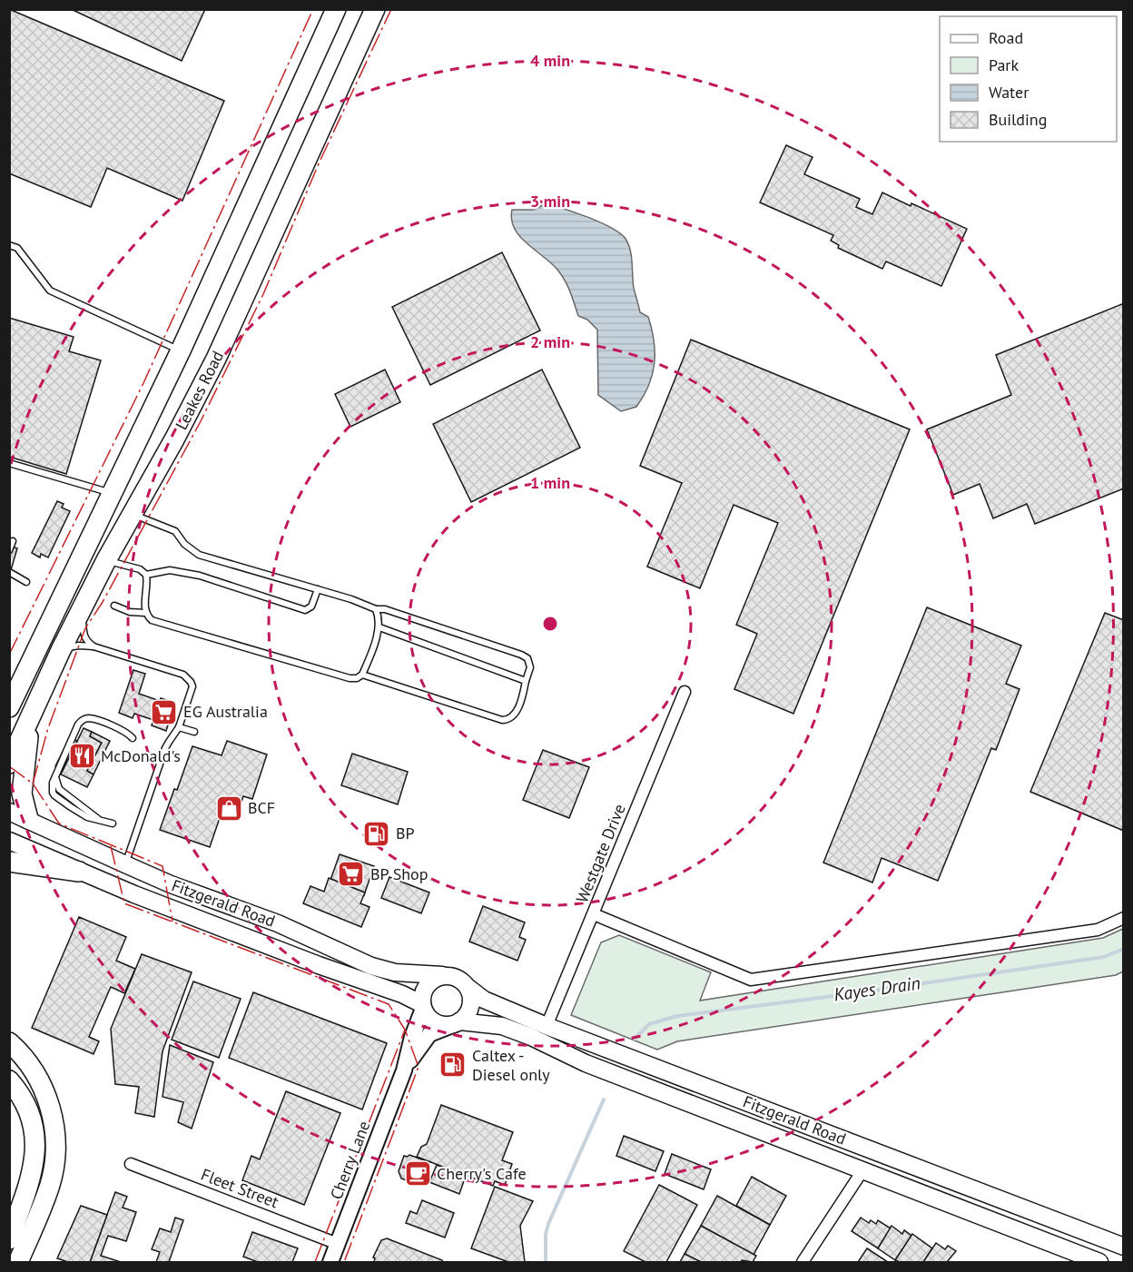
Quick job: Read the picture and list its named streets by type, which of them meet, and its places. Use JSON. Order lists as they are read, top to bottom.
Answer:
{
  "streets": {
    "highway": ["Leakes Road"],
    "main road": ["Fitzgerald Road"],
    "street": ["Westgate Drive", "Cherry Lane", "Fleet Street"]
  },
  "crossings": [
    ["Westgate Drive", "Fitzgerald Road"],
    ["Fitzgerald Road", "Cherry Lane"],
    ["Cherry Lane", "Fleet Street"]
  ],
  "water": ["Kayes Drain"],
  "places": {
    "supermarket": ["EG Australia", "BP Shop"],
    "restaurant": ["McDonald's"],
    "shop": ["BCF"],
    "fuel station": ["BP", "Caltex - Diesel only"],
    "cafe": ["Cherry's Cafe"]
  },
  "legend": [
    "Road",
    "Park",
    "Water",
    "Building"
  ],
  "rings": [
    "4 min",
    "3 min",
    "2 min",
    "1 min"
  ]
}
